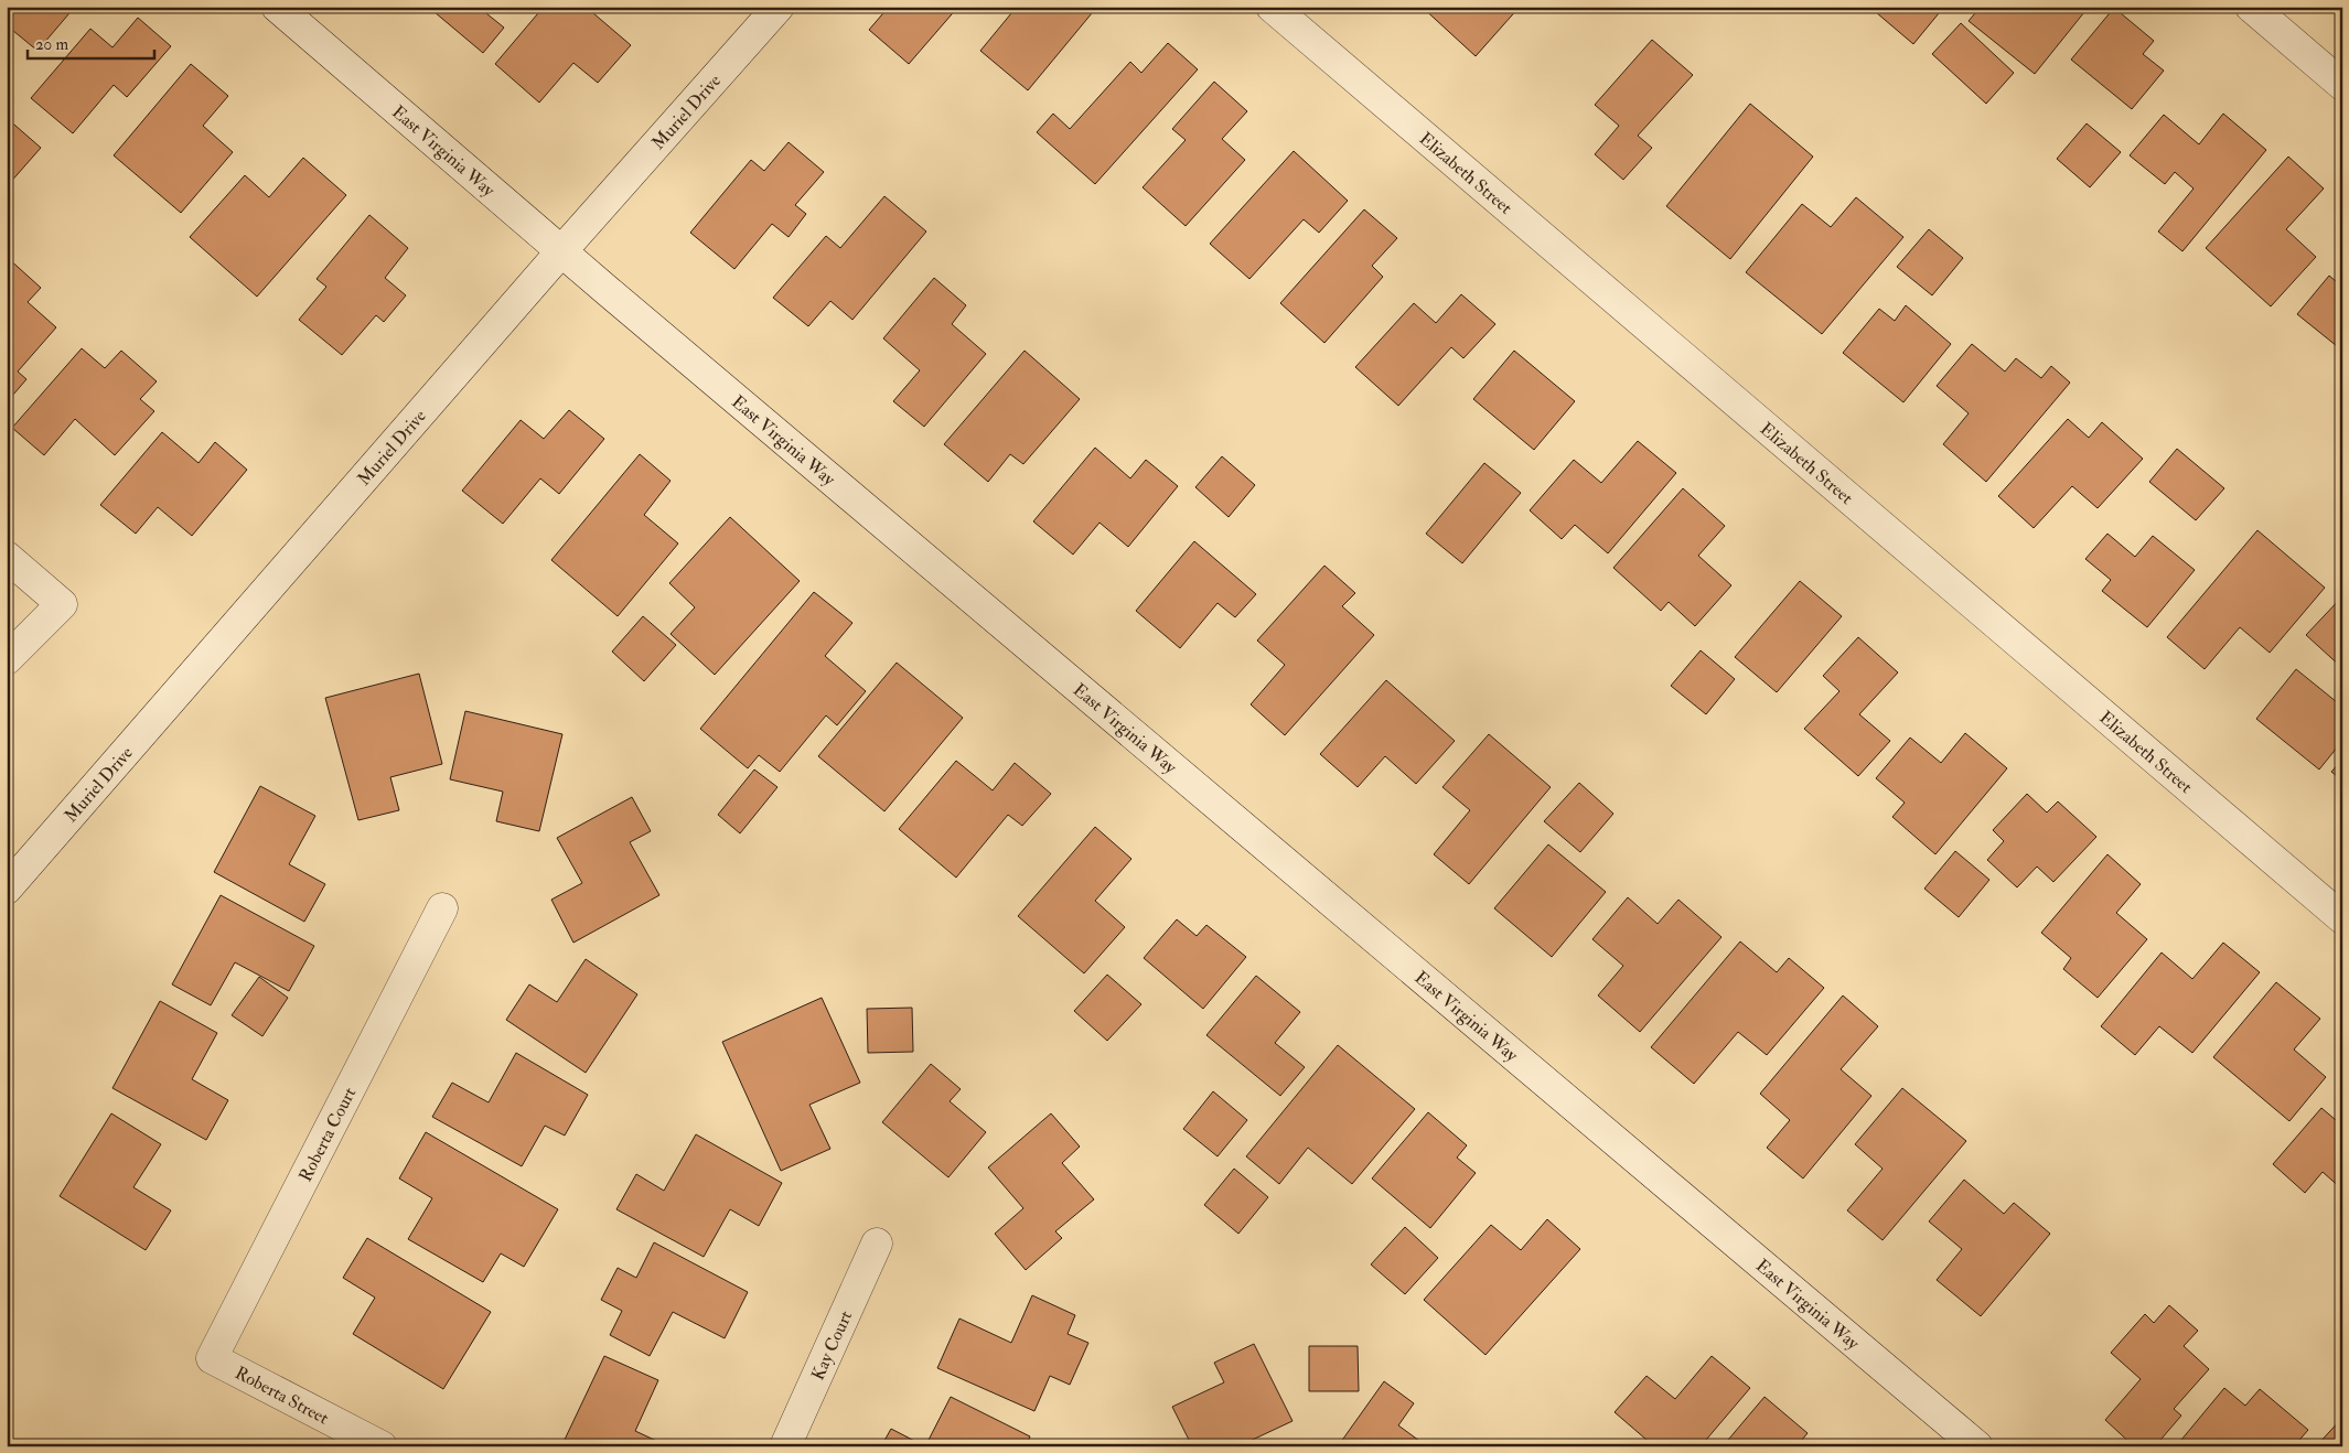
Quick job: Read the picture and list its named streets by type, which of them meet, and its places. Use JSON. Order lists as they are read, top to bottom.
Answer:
{
  "streets": {
    "street": [
      "Muriel Drive",
      "East Virginia Way",
      "Elizabeth Street",
      "Roberta Court",
      "Kay Court",
      "Roberta Street"
    ]
  },
  "crossings": [
    ["Muriel Drive", "East Virginia Way"],
    ["Roberta Court", "Roberta Street"]
  ],
  "scale_bar": "20 m"
}
